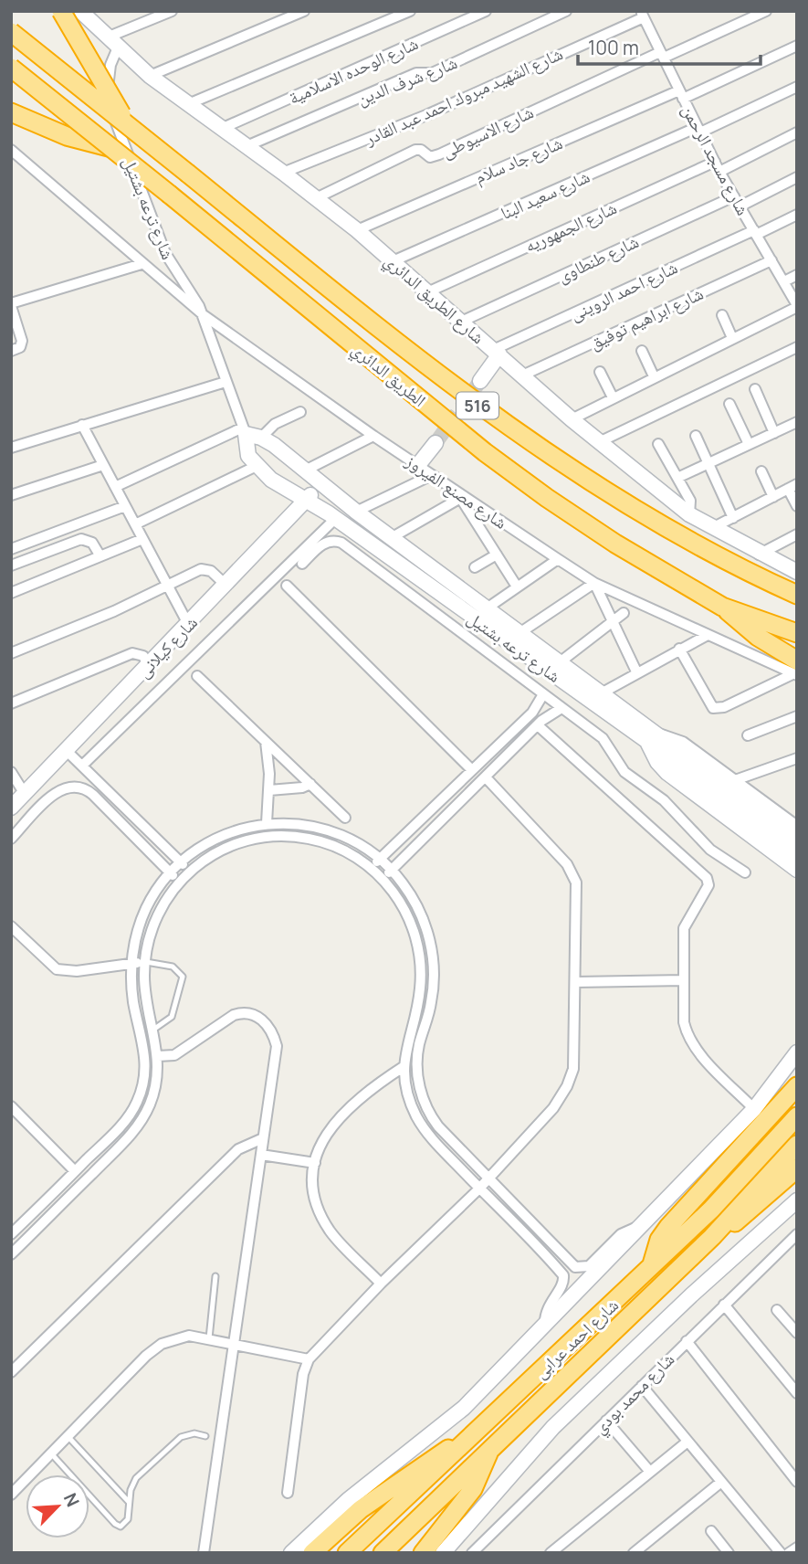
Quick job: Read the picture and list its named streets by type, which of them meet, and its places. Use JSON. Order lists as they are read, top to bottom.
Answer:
{
  "streets": {
    "highway": ["الطريق الدائري", "516", "شارع احمد عرابى"],
    "street": [
      "شارع الوحده الاسلامية",
      "شارع شرف الدين",
      "شارع الشهيد مبروك احمد عبد القادر",
      "شارع الاسيوطى",
      "شارع جاد سلام",
      "شارع مسجد الرحمن",
      "شارع سعيد البنا",
      "شارع ترعه بشتيل",
      "شارع الجمهوريه",
      "شارع طنطاوى",
      "شارع احمد الروينى",
      "شارع الطريق الدائري",
      "شارع ابراهيم توفيق",
      "شارع مصنع الفيروز",
      "شارع كيلانى",
      "شارع محمد بودي"
    ]
  },
  "crossings": [
    ["شارع الوحده الاسلامية", "شارع الطريق الدائري"],
    ["شارع شرف الدين", "شارع الطريق الدائري"],
    ["شارع الشهيد مبروك احمد عبد القادر", "شارع مسجد الرحمن"],
    ["شارع الشهيد مبروك احمد عبد القادر", "شارع الطريق الدائري"],
    ["شارع الاسيوطى", "شارع مسجد الرحمن"],
    ["شارع الاسيوطى", "شارع الطريق الدائري"],
    ["شارع جاد سلام", "شارع مسجد الرحمن"],
    ["شارع جاد سلام", "شارع الطريق الدائري"],
    ["شارع مسجد الرحمن", "شارع سعيد البنا"],
    ["شارع مسجد الرحمن", "شارع الجمهوريه"],
    ["شارع مسجد الرحمن", "شارع طنطاوى"],
    ["شارع مسجد الرحمن", "شارع احمد الروينى"],
    ["شارع مسجد الرحمن", "شارع ابراهيم توفيق"],
    ["شارع سعيد البنا", "شارع الطريق الدائري"],
    ["شارع ترعه بشتيل", "شارع الطريق الدائري"],
    ["شارع ترعه بشتيل", "شارع مصنع الفيروز"],
    ["شارع ترعه بشتيل", "شارع كيلانى"],
    ["شارع الجمهوريه", "شارع الطريق الدائري"],
    ["شارع طنطاوى", "شارع الطريق الدائري"],
    ["شارع احمد الروينى", "شارع الطريق الدائري"],
    ["شارع الطريق الدائري", "شارع ابراهيم توفيق"]
  ],
  "scale_bar": "100 m",
  "north": "top right"
}
